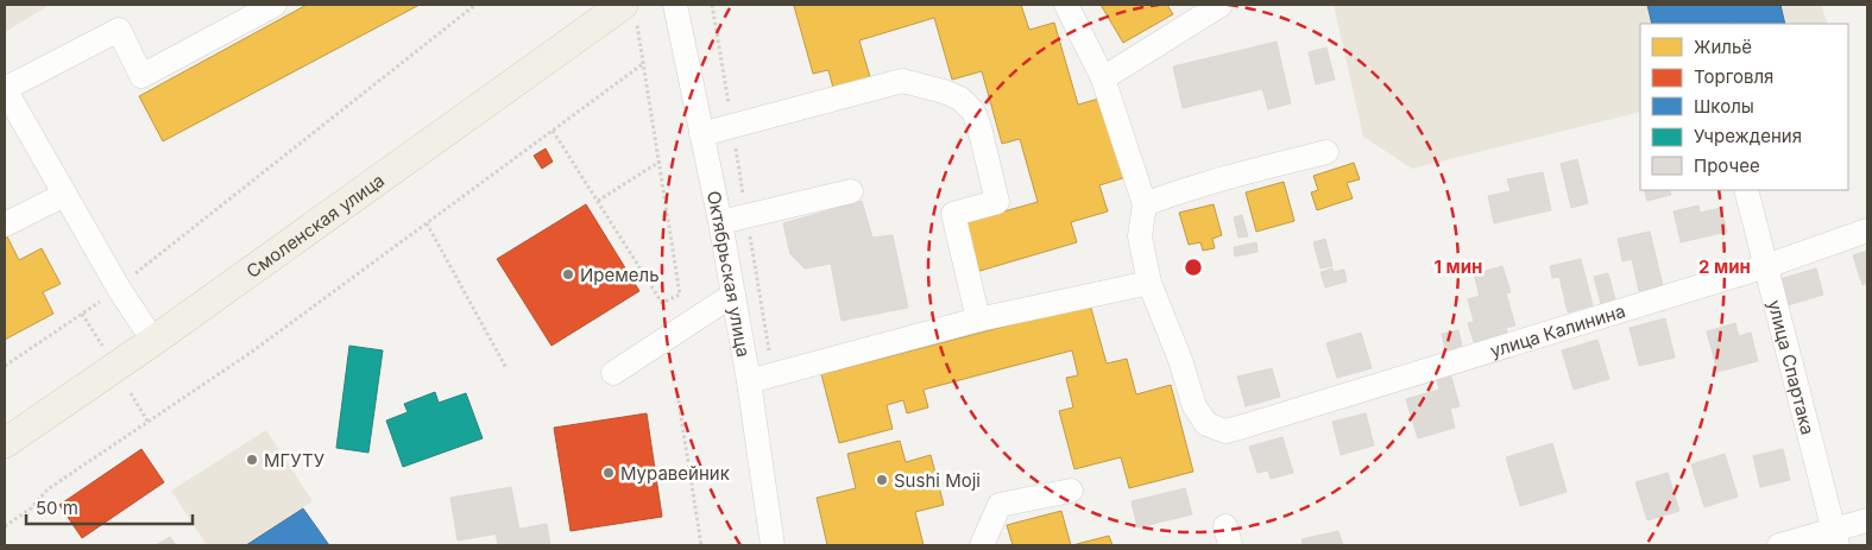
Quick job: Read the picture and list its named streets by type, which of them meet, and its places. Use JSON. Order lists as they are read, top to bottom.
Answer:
{
  "streets": {
    "main road": ["Смоленская улица"],
    "street": ["Октябрьская улица", "улица Калинина", "улица Спартака"]
  },
  "crossings": [
    ["улица Калинина", "улица Спартака"]
  ],
  "places": [
    "Иремель",
    "МГУТУ",
    "Муравейник",
    "Sushi Moji"
  ],
  "legend": [
    "Жильё",
    "Торговля",
    "Школы",
    "Учреждения",
    "Прочее"
  ],
  "scale_bar": "50 m",
  "rings": ["1 мин", "2 мин"]
}
